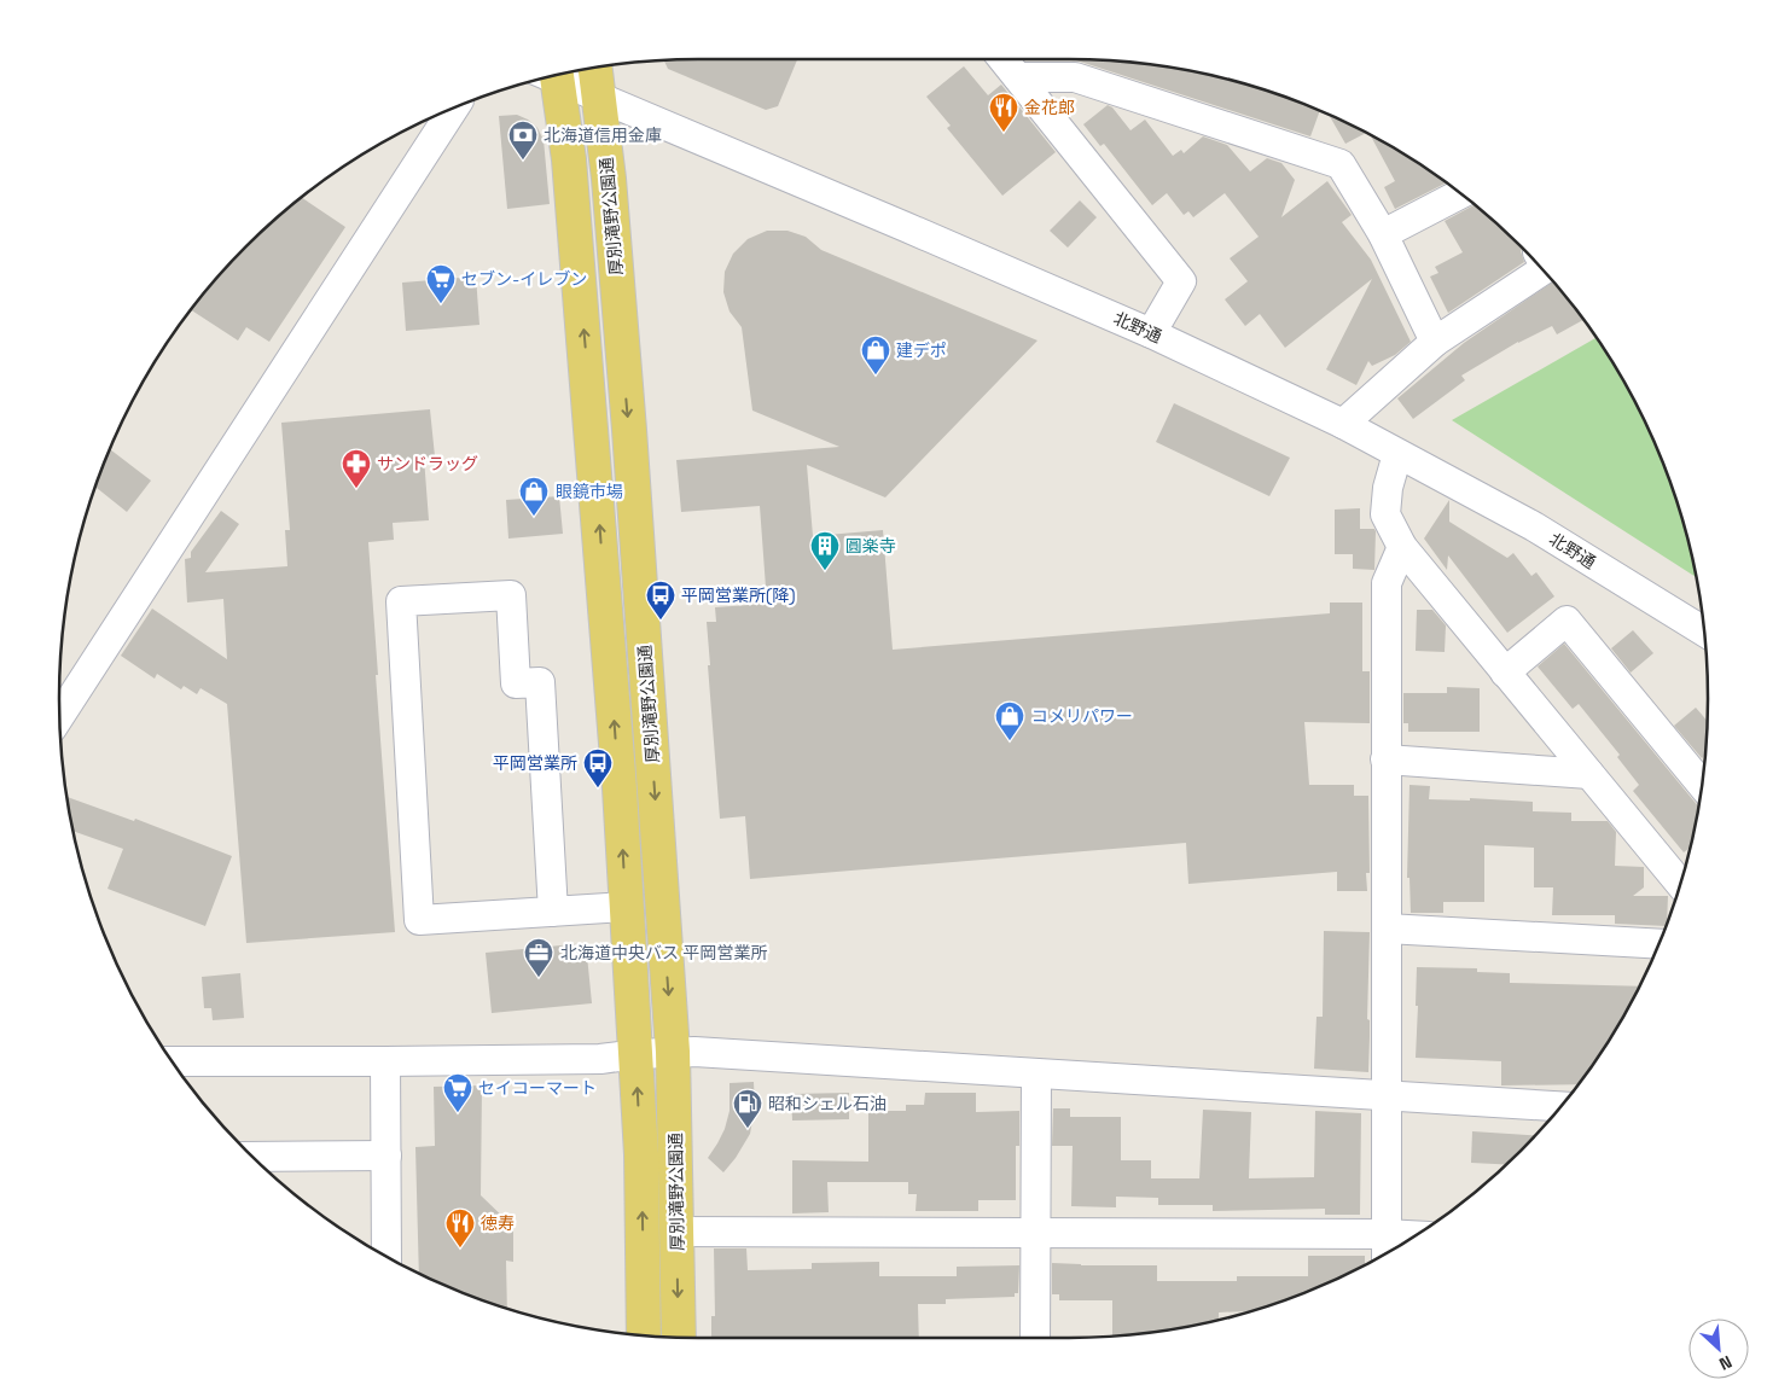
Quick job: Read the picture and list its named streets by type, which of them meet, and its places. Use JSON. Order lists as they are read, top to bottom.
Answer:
{
  "streets": {
    "main road": ["厚別滝野公園通"],
    "street": ["北野通"]
  },
  "crossings": [
    ["厚別滝野公園通", "北野通"]
  ],
  "places": {
    "restaurant": ["金花郎", "徳寿"],
    "bank": ["北海道信用金庫"],
    "supermarket": ["セブン-イレブン", "セイコーマート"],
    "shop": ["建デポ", "眼鏡市場", "コメリパワー"],
    "pharmacy": ["サンドラッグ"],
    "building": ["圓楽寺"],
    "bus stop": ["平岡営業所(降)", "平岡営業所"],
    "office": ["北海道中央バス 平岡営業所"],
    "fuel station": ["昭和シェル石油"]
  },
  "north": "bottom right"
}
